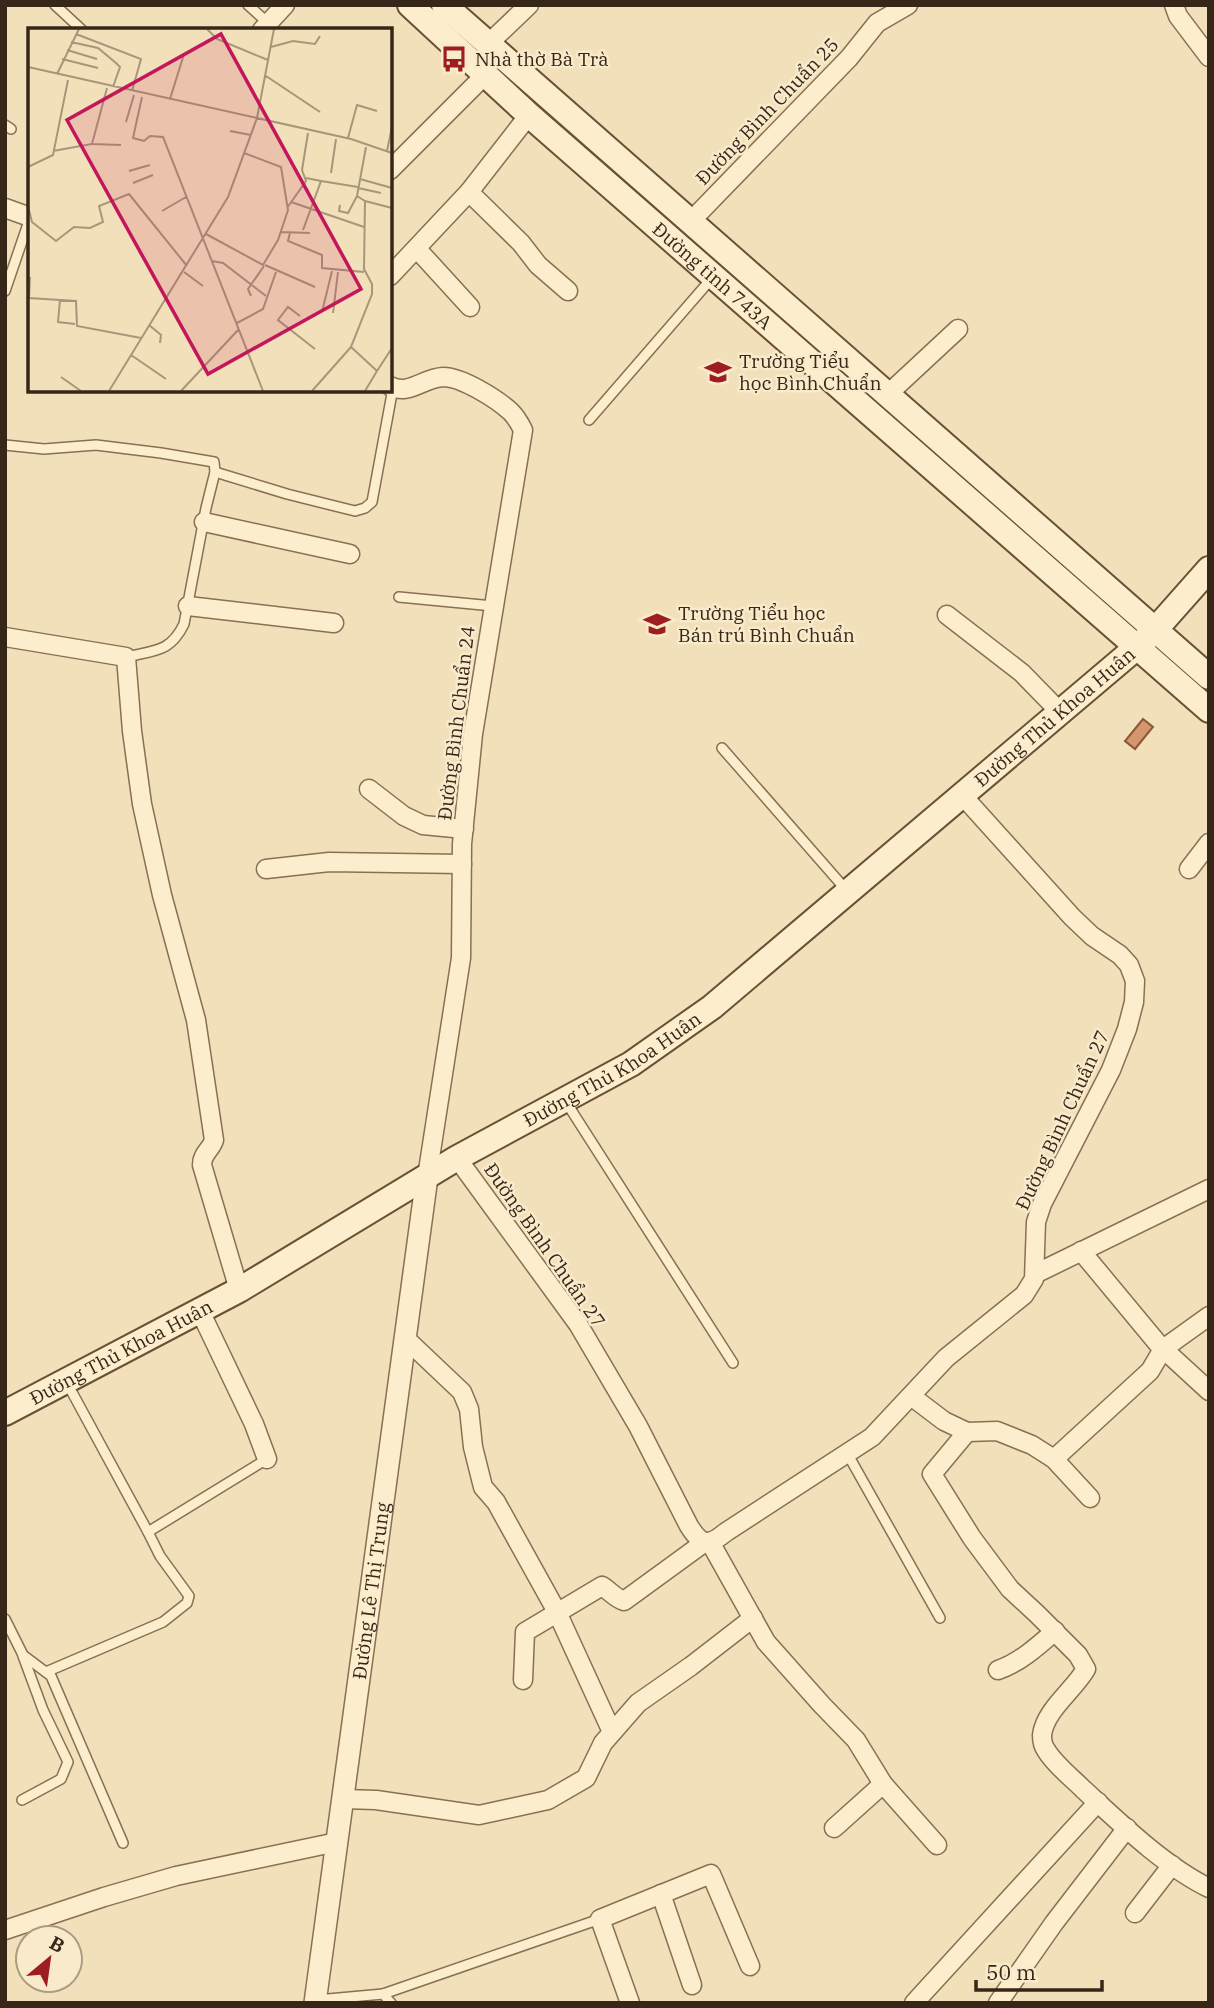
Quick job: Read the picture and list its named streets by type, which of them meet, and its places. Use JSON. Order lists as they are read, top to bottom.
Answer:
{
  "streets": {
    "main road": ["Đường tỉnh 743A", "Đường Thủ Khoa Huân"],
    "street": [
      "Đường Bình Chuẩn 25",
      "Đường Bình Chuẩn 24",
      "Đường Bình Chuẩn 27",
      "Đường Lê Thị Trung"
    ]
  },
  "crossings": [
    ["Đường Bình Chuẩn 25", "Đường tỉnh 743A"],
    ["Đường tỉnh 743A", "Đường Thủ Khoa Huân"],
    ["Đường Thủ Khoa Huân", "Đường Bình Chuẩn 24"],
    ["Đường Thủ Khoa Huân", "Đường Bình Chuẩn 27"],
    ["Đường Thủ Khoa Huân", "Đường Lê Thị Trung"],
    ["Đường Bình Chuẩn 24", "Đường Lê Thị Trung"]
  ],
  "places": {
    "bus stop": ["Nhà thờ Bà Trà"],
    "school or university": ["Trường Tiểu học Bình Chuẩn", "Trường Tiểu học Bán trú Bình Chuẩn"]
  },
  "scale_bar": "50 m",
  "north": "top right"
}
